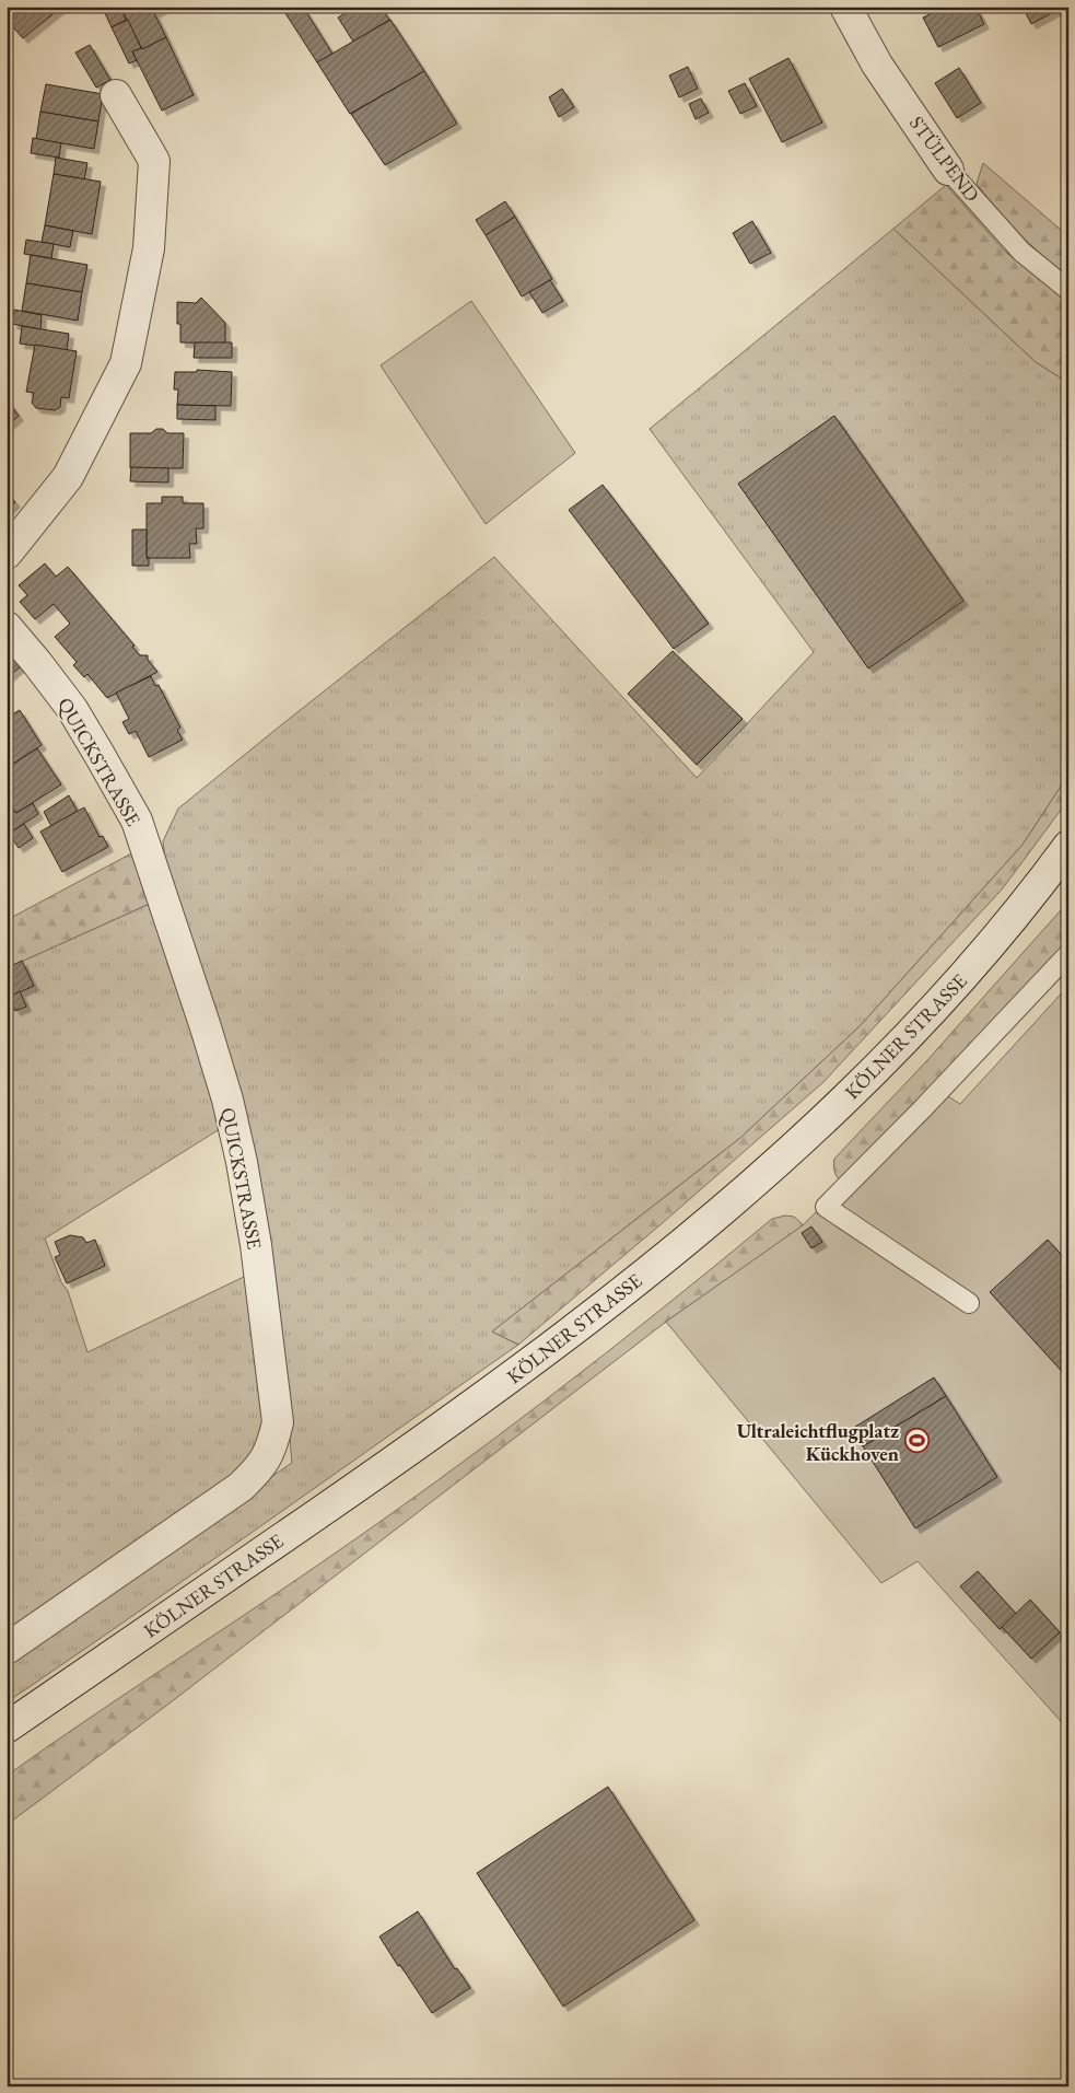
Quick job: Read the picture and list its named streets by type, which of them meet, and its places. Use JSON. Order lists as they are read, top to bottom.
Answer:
{
  "streets": {
    "street": ["STÜLPEND", "QUICKSTRASSE", "KÖLNER STRASSE"]
  },
  "places": {
    "sports": ["Ultraleichtflugplatz Kückhoven"]
  }
}
